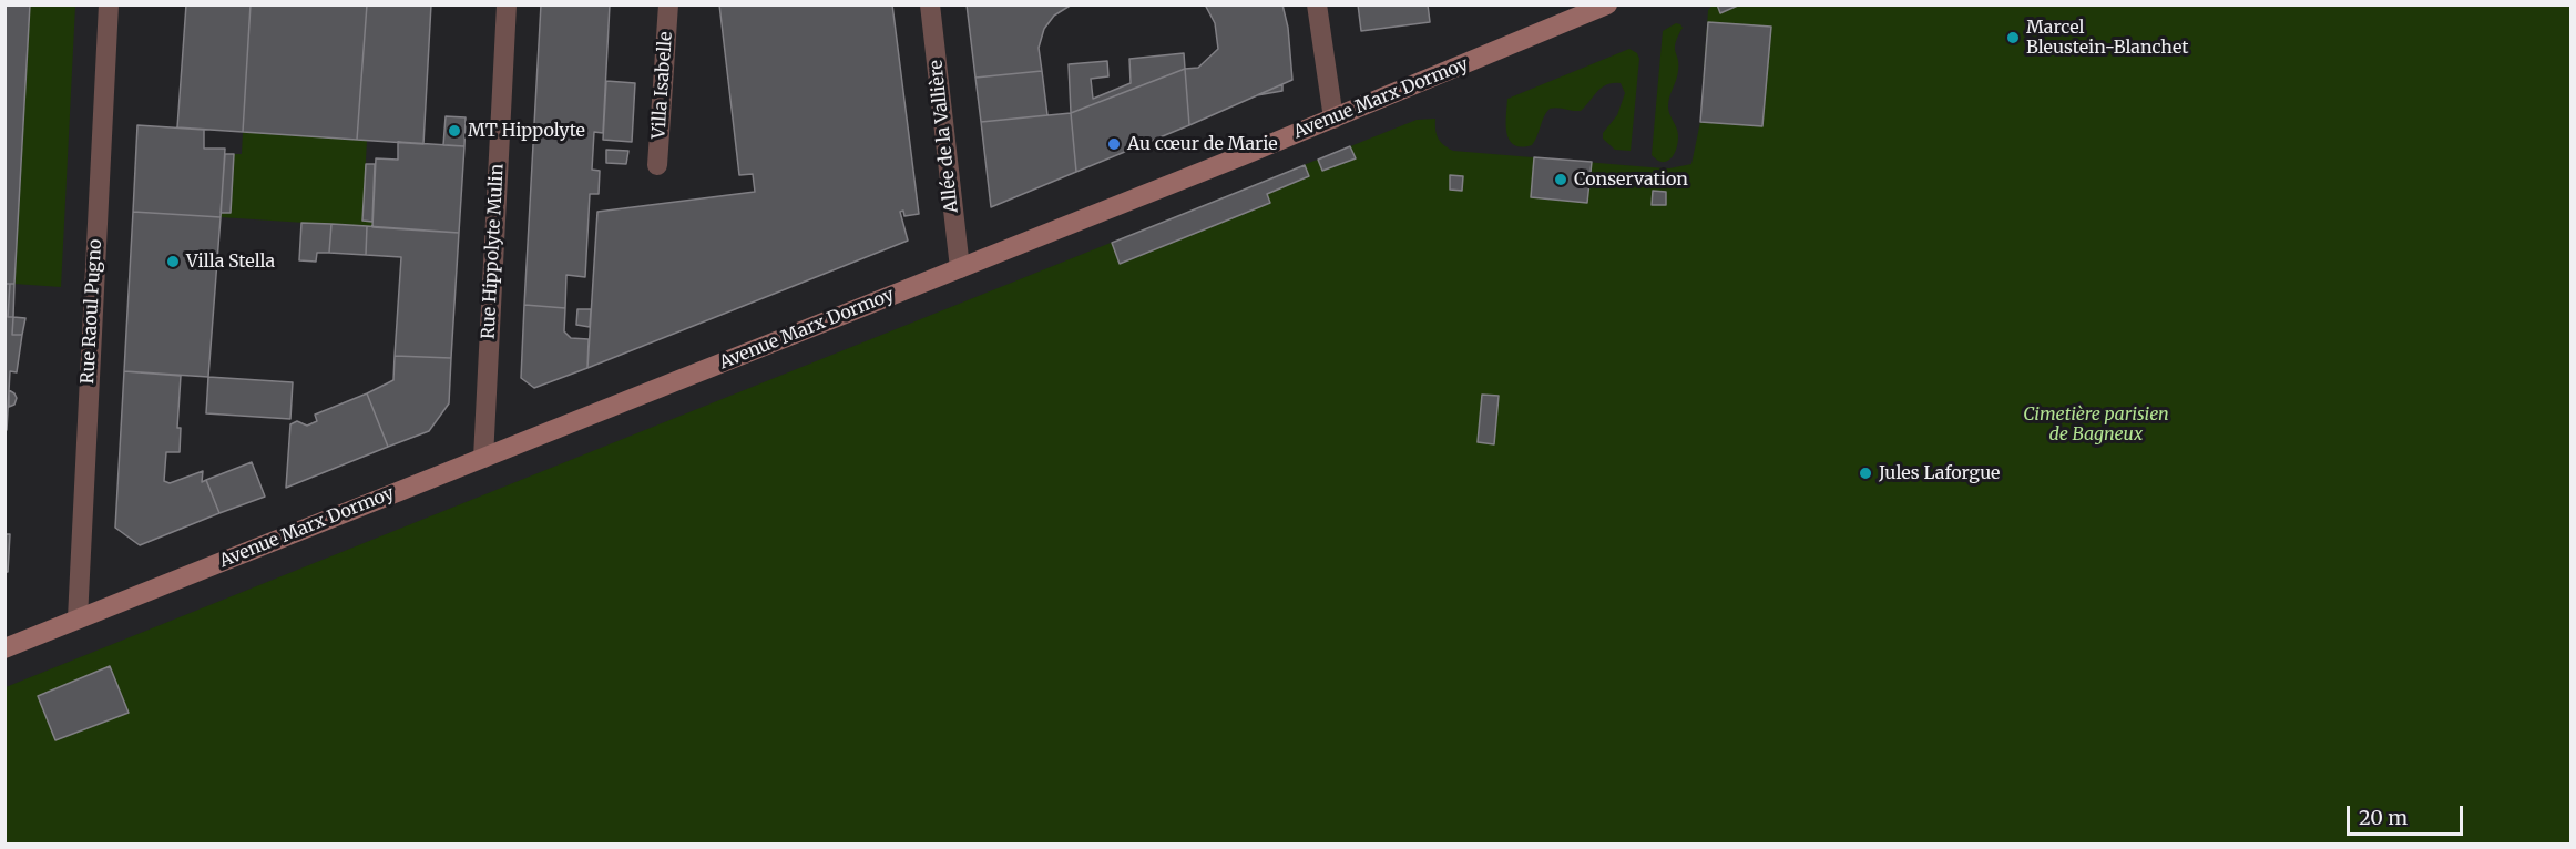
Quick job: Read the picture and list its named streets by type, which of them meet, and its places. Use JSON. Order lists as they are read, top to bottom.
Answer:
{
  "streets": {
    "main road": ["Avenue Marx Dormoy"],
    "street": [
      "Villa Isabelle",
      "Allée de la Vallière",
      "Rue Hippolyte Mulin",
      "Rue Raoul Pugno"
    ]
  },
  "crossings": [
    ["Avenue Marx Dormoy", "Allée de la Vallière"],
    ["Avenue Marx Dormoy", "Rue Hippolyte Mulin"],
    ["Avenue Marx Dormoy", "Rue Raoul Pugno"]
  ],
  "parks": ["Cimetière parisien de Bagneux"],
  "places": [
    "Marcel Bleustein-Blanchet",
    "MT Hippolyte",
    "Au cœur de Marie",
    "Conservation",
    "Villa Stella",
    "Jules Laforgue"
  ],
  "scale_bar": "20 m"
}
